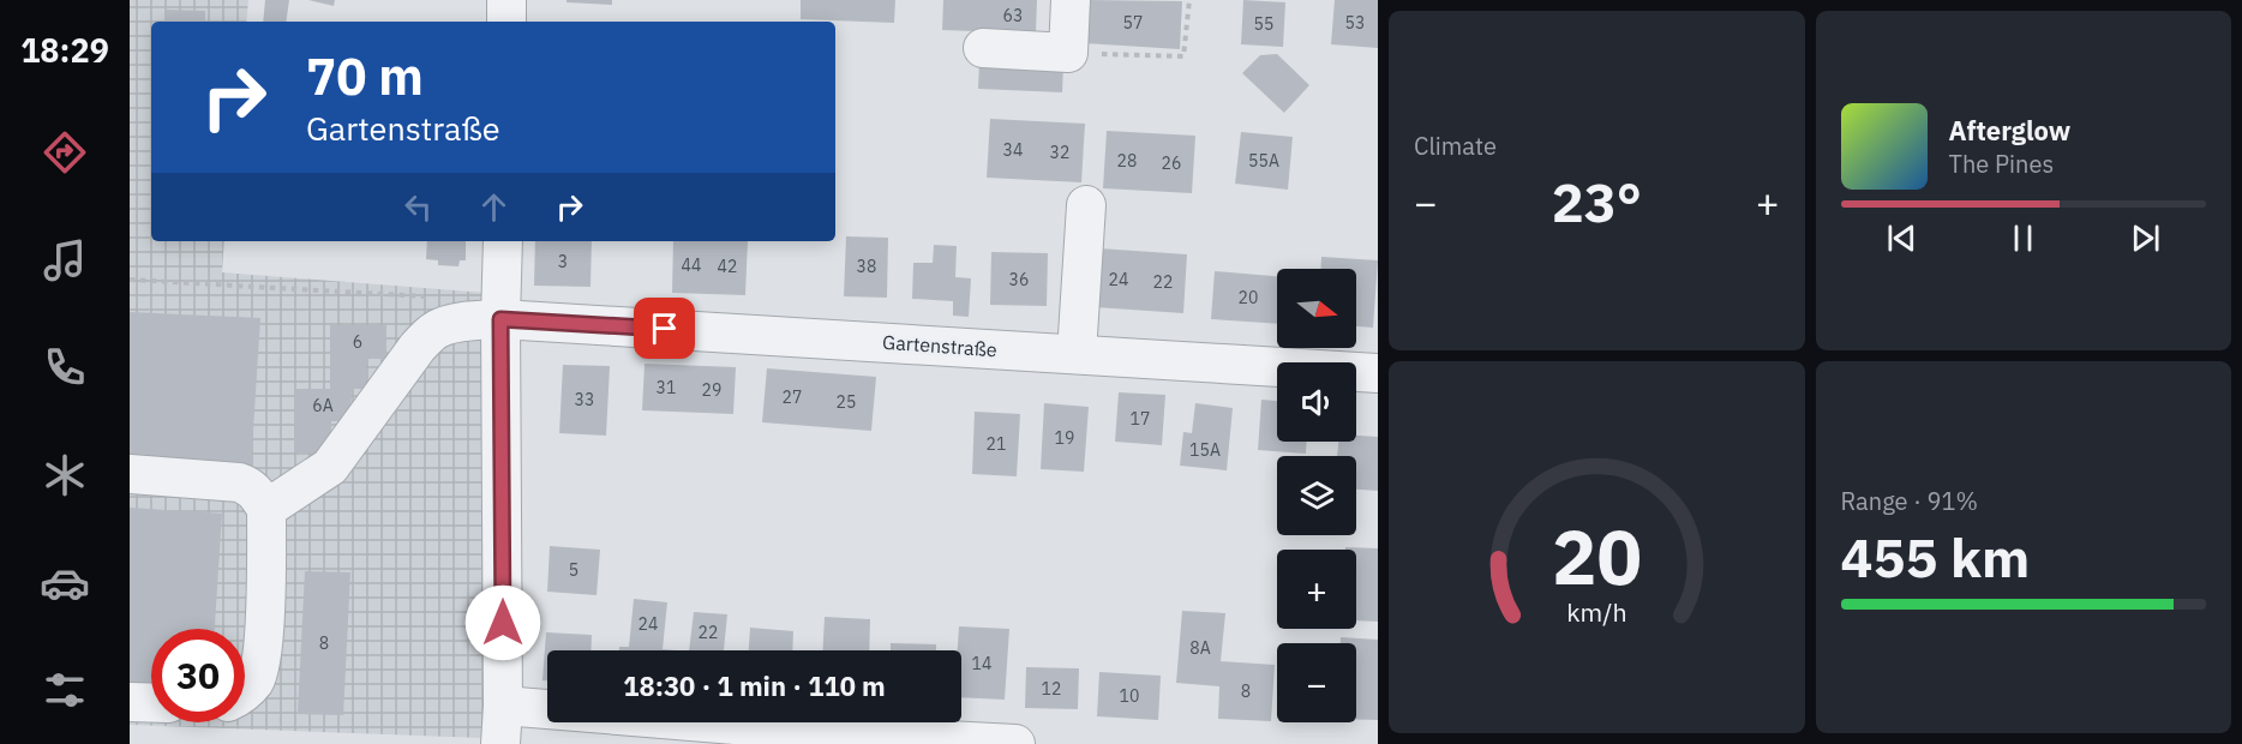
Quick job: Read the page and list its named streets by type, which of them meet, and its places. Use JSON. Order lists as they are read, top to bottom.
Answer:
{
  "streets": {
    "street": ["Gartenstraße"]
  },
  "house_numbers": [
    "63",
    "57",
    "53",
    "55",
    "34",
    "32",
    "28",
    "55A",
    "26",
    "3",
    "44",
    "42",
    "38",
    "36",
    "24",
    "22",
    "20",
    "6",
    "31",
    "29",
    "27",
    "33",
    "25",
    "6A",
    "17",
    "19",
    "21",
    "15A",
    "5",
    "24",
    "22",
    "8",
    "8A",
    "14",
    "12",
    "8",
    "10"
  ],
  "north": "right",
  "page": {
    "tabs": "18:29",
    "tile": [
      "Climate",
      ["Range · 91%", "455 km"]
    ],
    "turn": ["70 m", "Gartenstraße"],
    "song": ["Afterglow", "The Pines"],
    "heat": ["−", "23°", "+"],
    "map_buttons": ["+", "−"],
    "limit": "30",
    "trip": "18:30 · 1 min · 110 m",
    "gauge": ["20", "km/h"]
  }
}
